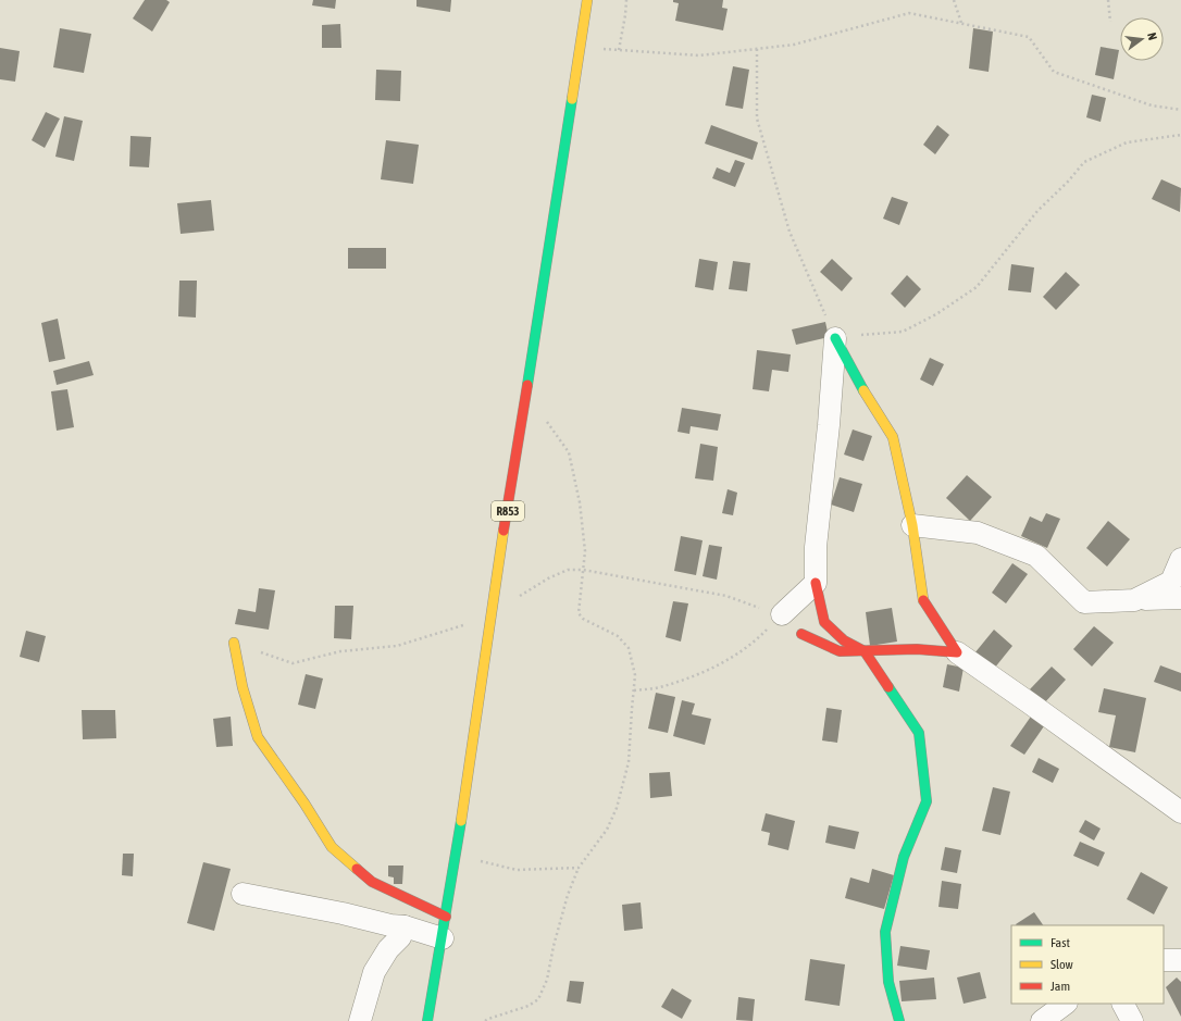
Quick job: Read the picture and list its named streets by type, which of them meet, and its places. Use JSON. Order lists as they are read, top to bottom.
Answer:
{
  "streets": {
    "street": ["R853"]
  },
  "legend": ["Fast", "Slow", "Jam"],
  "north": "right"
}
